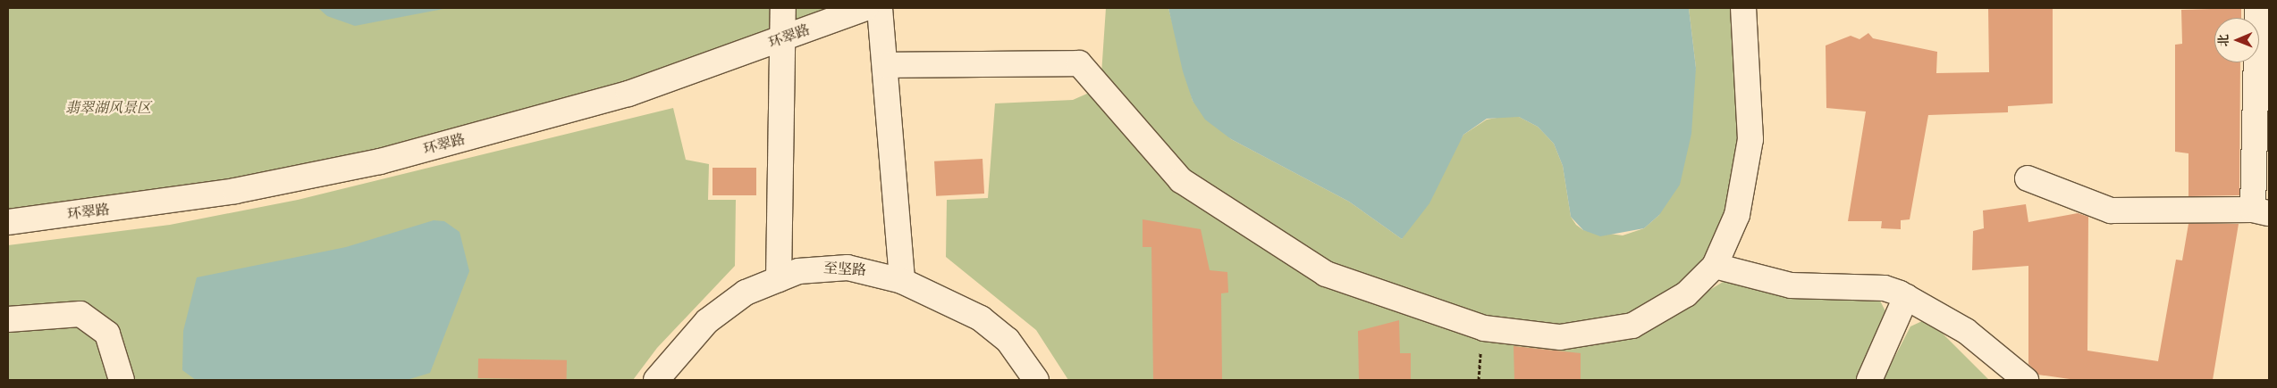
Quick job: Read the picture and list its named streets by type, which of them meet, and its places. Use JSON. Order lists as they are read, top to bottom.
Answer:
{
  "streets": {
    "street": ["环翠路", "至坚路"]
  },
  "parks": ["翡翠湖风景区"],
  "north": "left"
}
